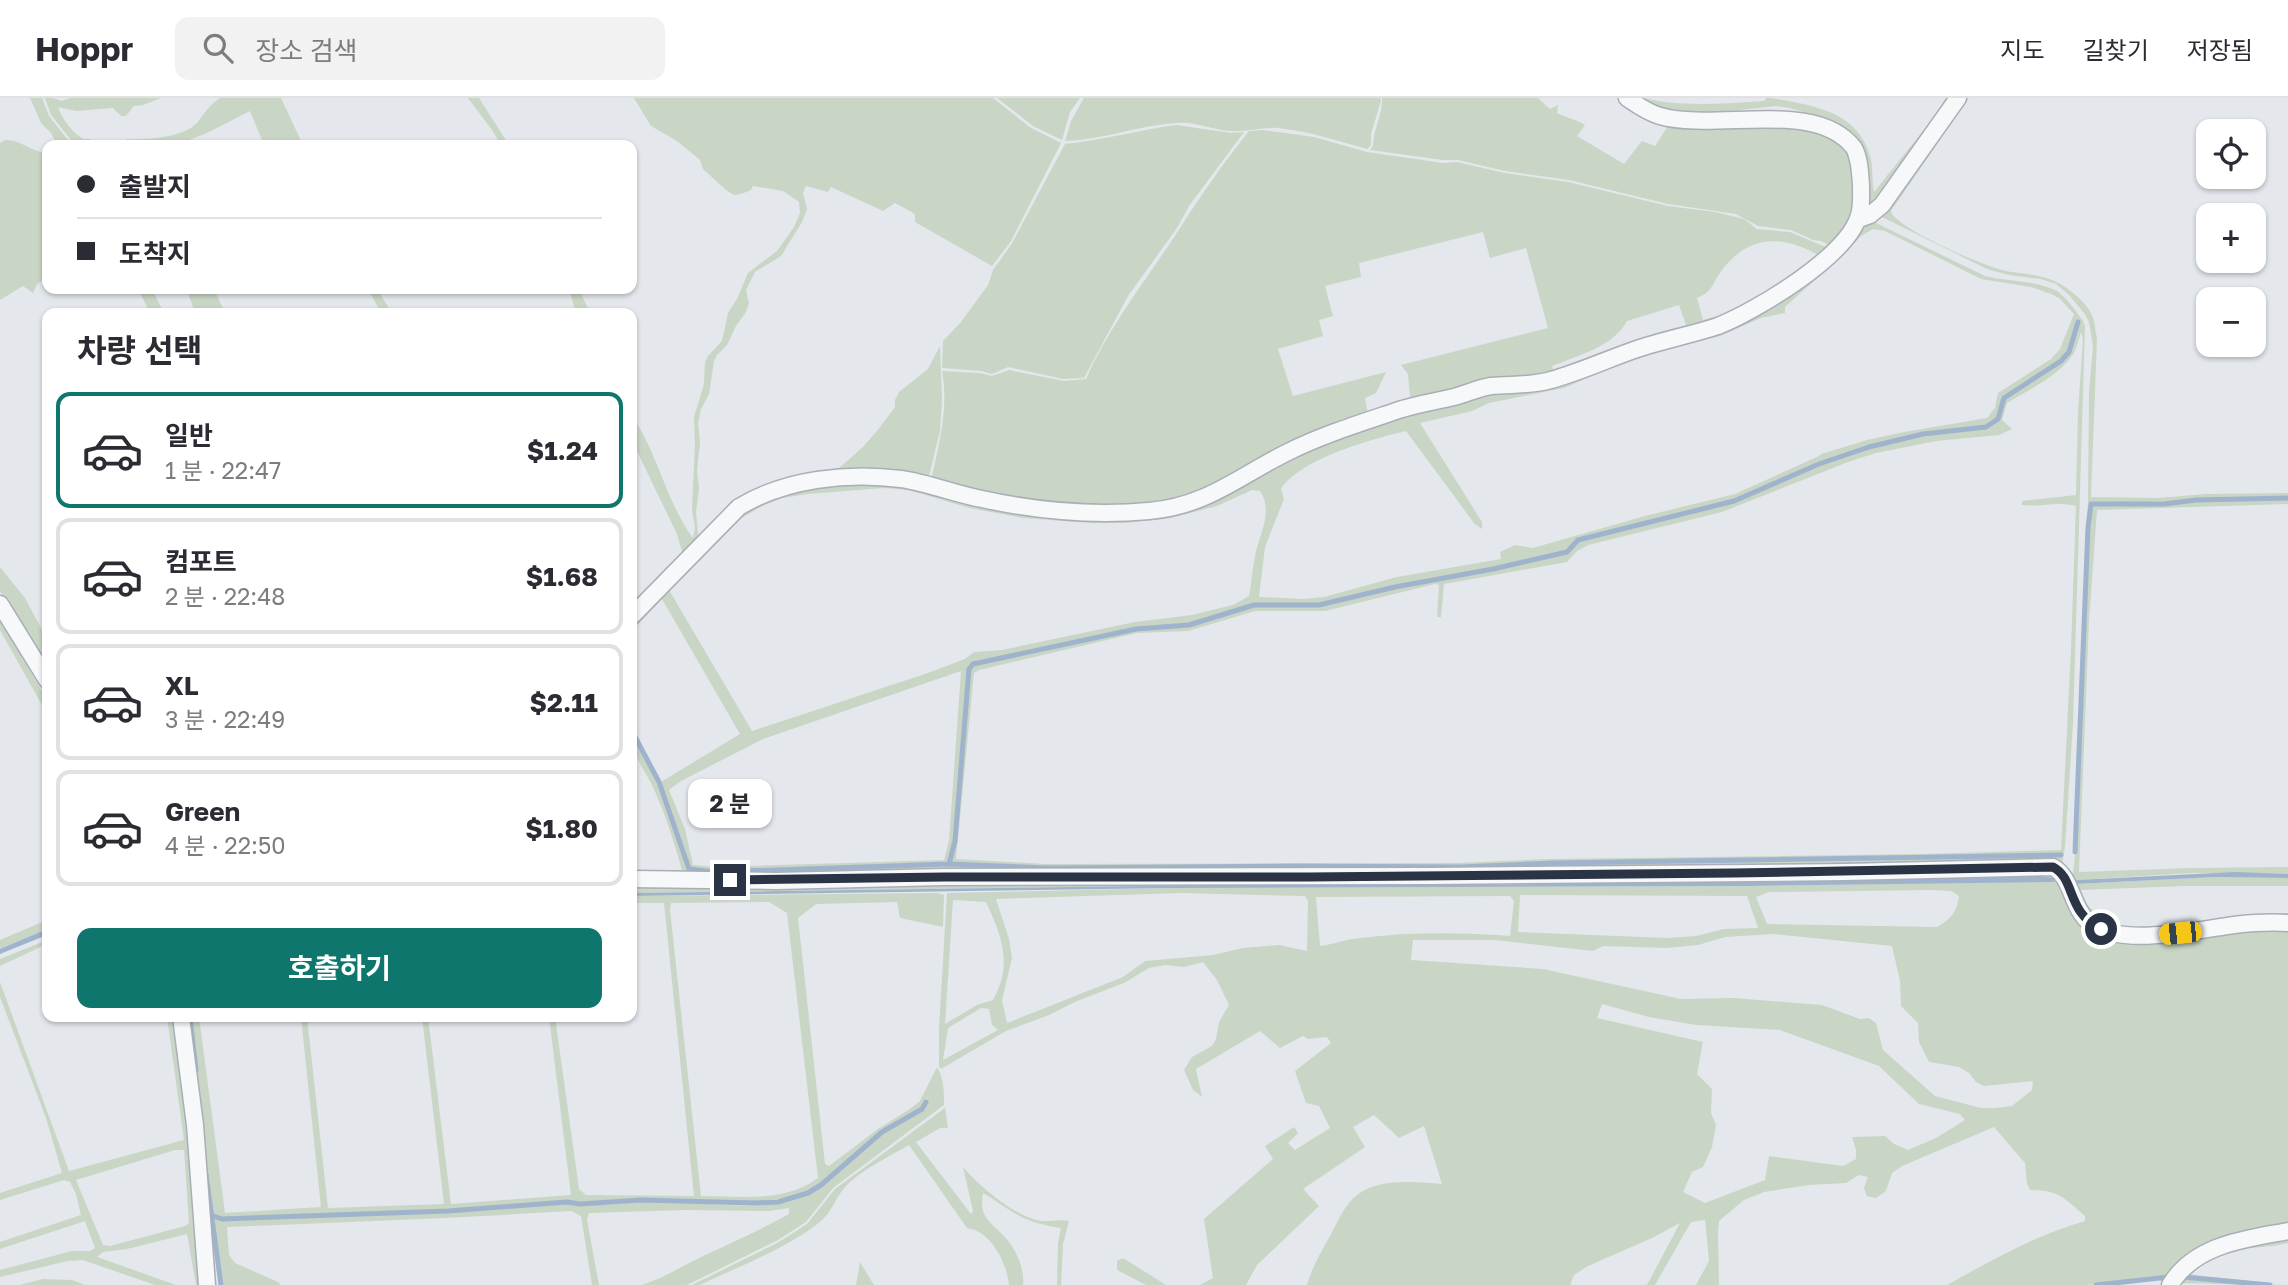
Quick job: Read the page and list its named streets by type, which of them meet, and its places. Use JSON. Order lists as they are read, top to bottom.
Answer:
{
  "page": {
    "header": "Hoppr",
    "search": "장소 검색",
    "nav": ["지도", "길찾기", "저장됨"],
    "map_buttons": ["+", "−"],
    "banner": ["출발지", "도착지"],
    "heading": "차량 선택",
    "list": [
      {
        "name": "일반",
        "note": "1 분 · 22:47",
        "value": "$1.24"
      },
      {
        "name": "컴포트",
        "note": "2 분 · 22:48",
        "value": "$1.68"
      },
      {
        "name": "XL",
        "note": "3 분 · 22:49",
        "value": "$2.11"
      },
      {
        "name": "Green",
        "note": "4 분 · 22:50",
        "value": "$1.80"
      }
    ],
    "bubble": "2 분",
    "buttons": "호출하기"
  }
}
